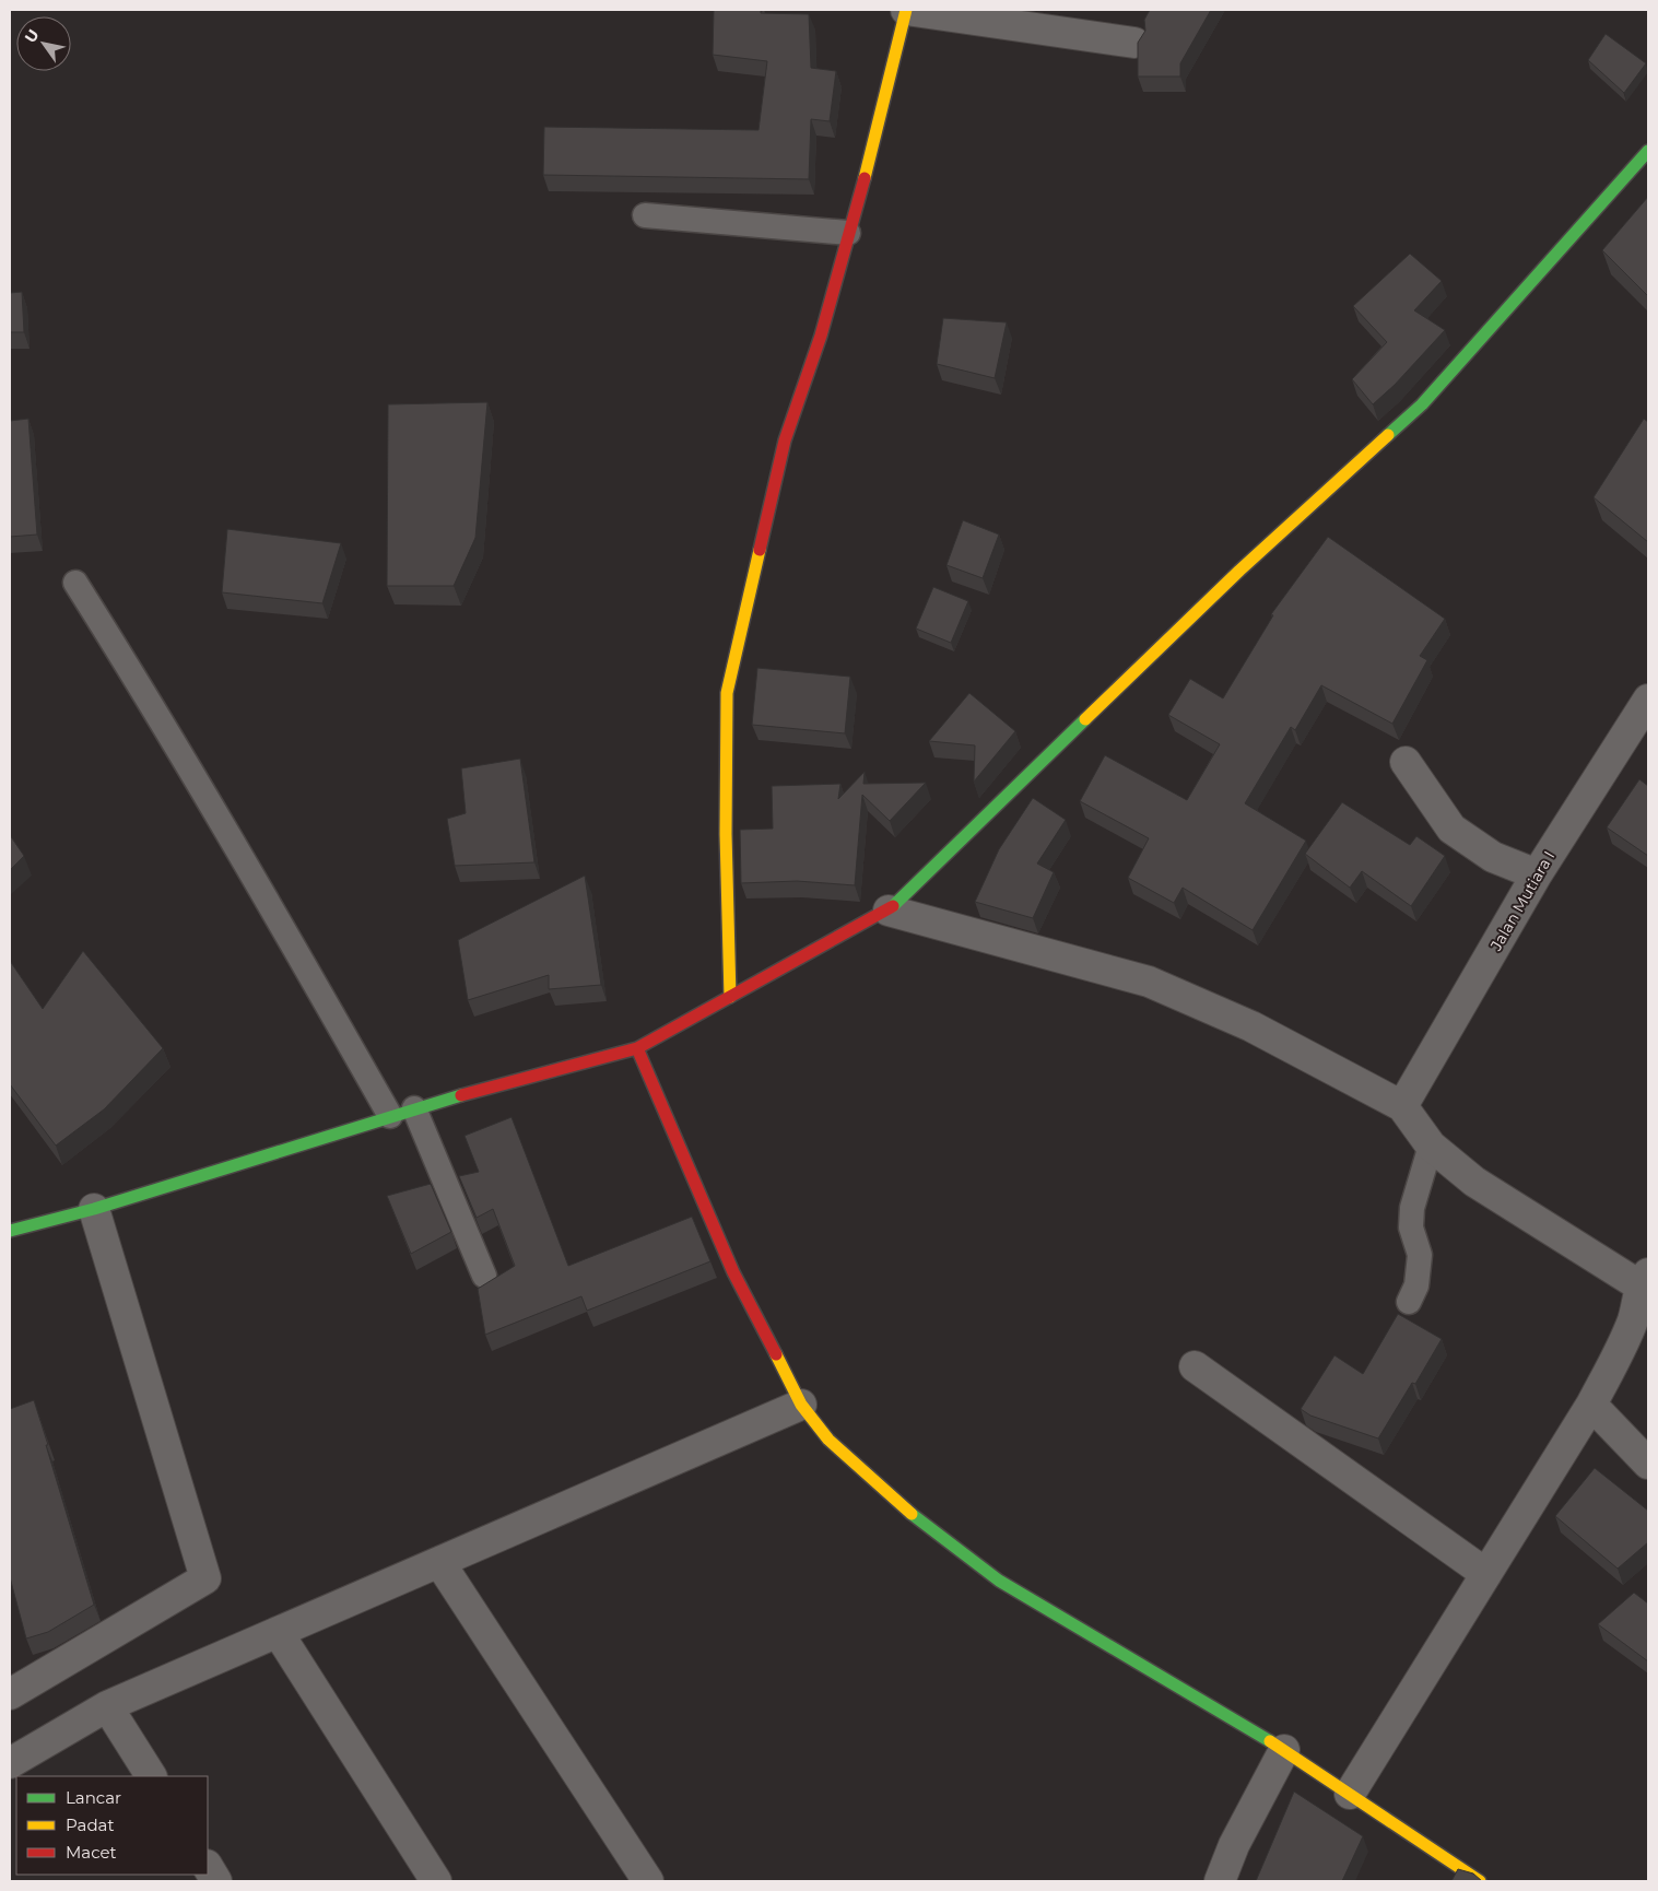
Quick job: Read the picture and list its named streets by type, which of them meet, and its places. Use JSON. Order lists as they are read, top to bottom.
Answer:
{
  "streets": {
    "street": ["Jalan Mutiara I"]
  },
  "legend": ["Lancar", "Padat", "Macet"],
  "north": "top left"
}
